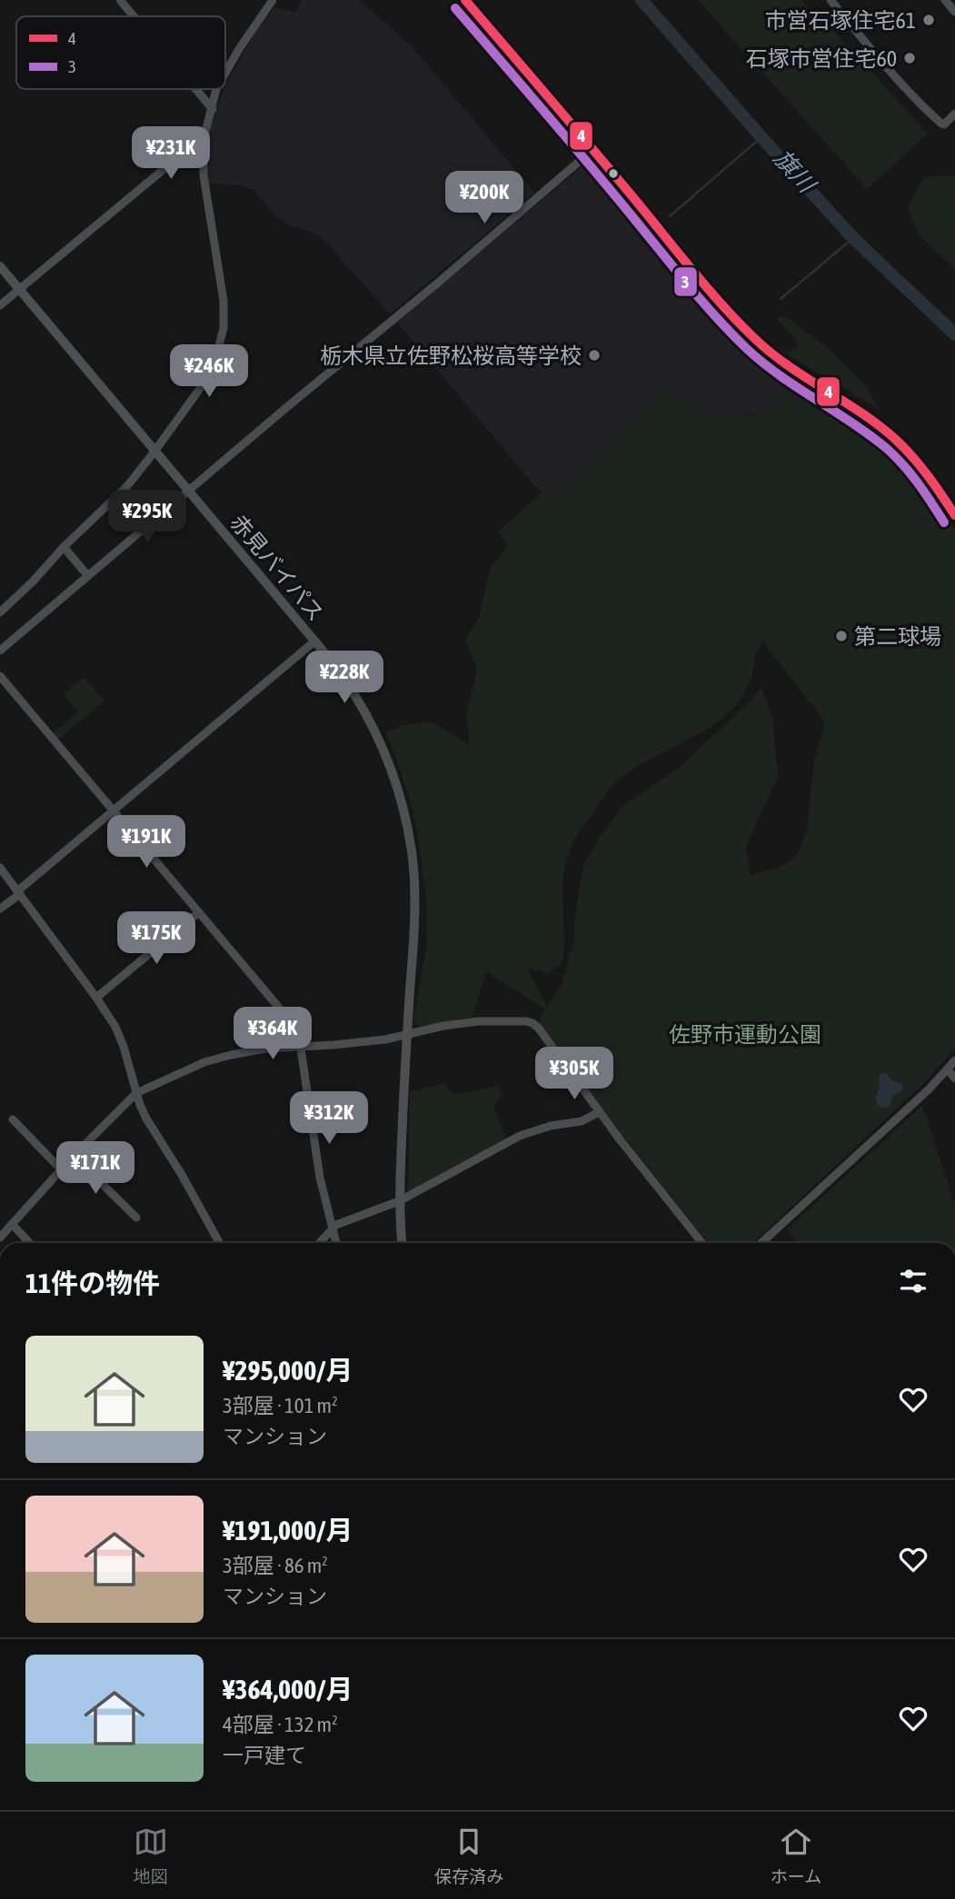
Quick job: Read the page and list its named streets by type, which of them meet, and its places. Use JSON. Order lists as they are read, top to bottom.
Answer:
{
  "streets": {
    "main road": ["赤見バイパス"]
  },
  "water": ["旗川"],
  "parks": ["佐野市運動公園"],
  "places": [
    "市営石塚住宅61",
    "石塚市営住宅60",
    "栃木県立佐野松桜高等学校",
    "第二球場"
  ],
  "lines": ["transit line 4", "transit line 3"],
  "legend": ["4", "3"],
  "page": {
    "price": [
      "¥231K",
      "¥200K",
      "¥246K",
      "¥295K",
      "¥228K",
      "¥191K",
      "¥175K",
      "¥364K",
      "¥305K",
      "¥312K",
      "¥171K"
    ],
    "heading": "11件の物件",
    "list": [
      {
        "name": "¥295,000/月",
        "note": "3部屋 · 101 m² · マンション"
      },
      {
        "name": "¥191,000/月",
        "note": "3部屋 · 86 m² · マンション"
      },
      {
        "name": "¥364,000/月",
        "note": "4部屋 · 132 m² · 一戸建て"
      }
    ],
    "tabs": ["地図", "保存済み", "ホーム"]
  }
}
